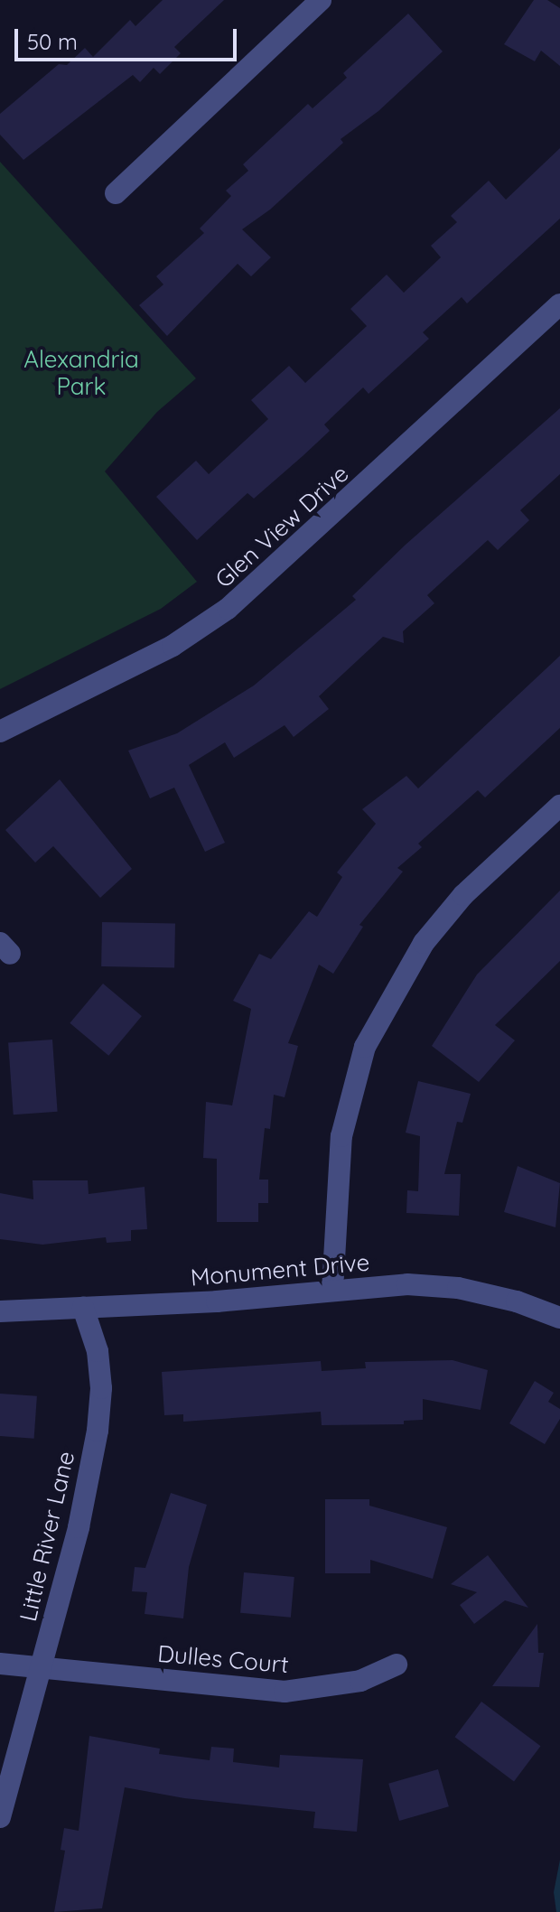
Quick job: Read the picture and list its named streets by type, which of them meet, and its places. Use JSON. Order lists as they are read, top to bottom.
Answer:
{
  "streets": {
    "street": [
      "Glen View Drive",
      "Monument Drive",
      "Little River Lane",
      "Dulles Court"
    ]
  },
  "crossings": [
    ["Monument Drive", "Little River Lane"],
    ["Little River Lane", "Dulles Court"]
  ],
  "parks": ["Alexandria Park"],
  "scale_bar": "50 m"
}
